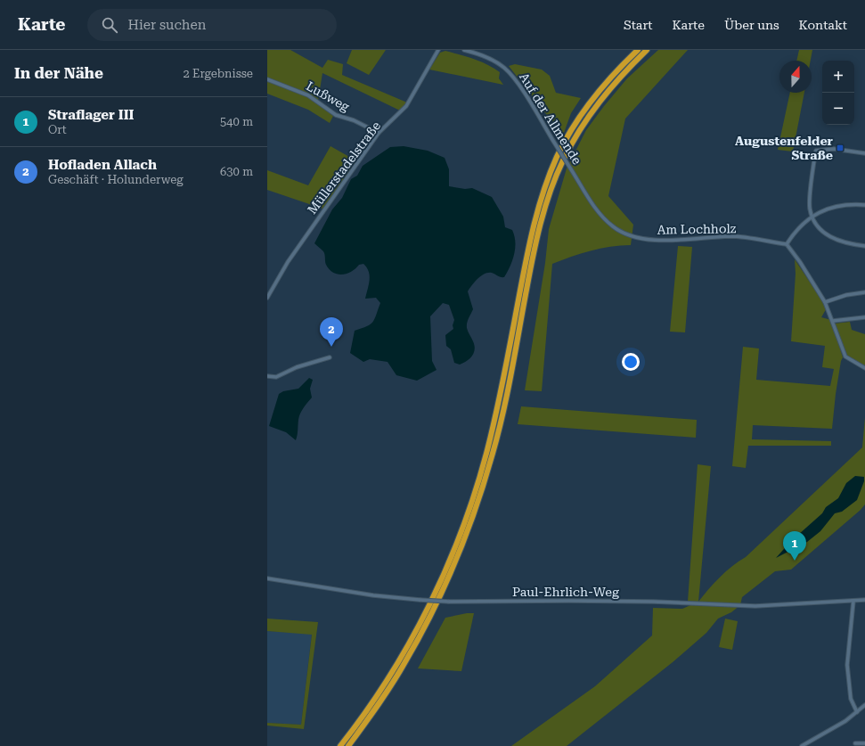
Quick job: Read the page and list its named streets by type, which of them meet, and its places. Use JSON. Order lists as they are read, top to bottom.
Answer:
{
  "streets": {
    "street": [
      "Lußweg",
      "Auf der Allmende",
      "Müllerstadelstraße",
      "Am Lochholz",
      "Paul-Ehrlich-Weg"
    ]
  },
  "crossings": [
    ["Lußweg", "Müllerstadelstraße"],
    ["Auf der Allmende", "Am Lochholz"]
  ],
  "places": {
    "transit": ["Augustenfelder Straße"]
  },
  "north": "top",
  "page": {
    "header": "Karte",
    "search": "Hier suchen",
    "nav": [
      "Start",
      "Karte",
      "Über uns",
      "Kontakt"
    ],
    "heading": ["In der Nähe", "2 Ergebnisse"],
    "map_buttons": ["+", "−"],
    "list": [
      {
        "mark": "1",
        "name": "Straflager III",
        "note": "Ort",
        "value": "540 m"
      },
      {
        "mark": "2",
        "name": "Hofladen Allach",
        "note": "Geschäft · Holunderweg",
        "value": "630 m"
      }
    ],
    "pins": ["2", "1"]
  }
}
